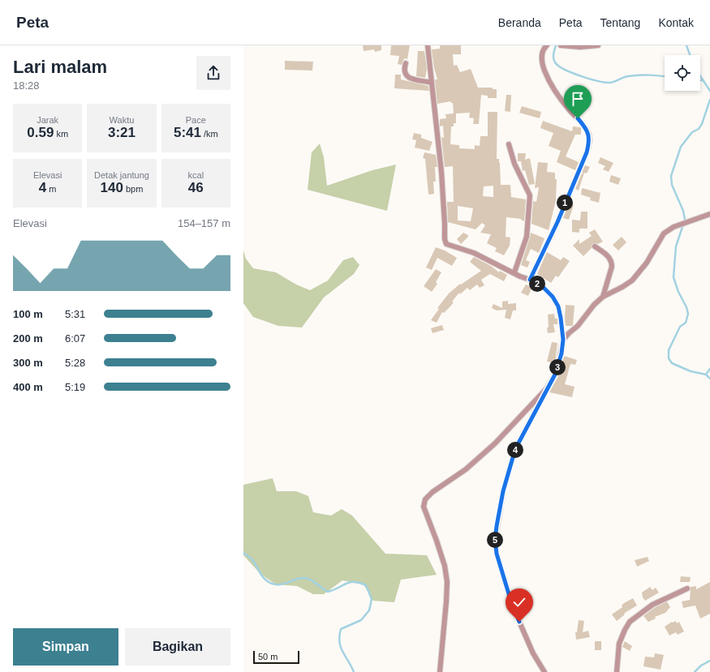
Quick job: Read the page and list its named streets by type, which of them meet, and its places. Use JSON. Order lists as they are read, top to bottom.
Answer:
{
  "scale_bar": "50 m",
  "page": {
    "header": "Peta",
    "nav": [
      "Beranda",
      "Peta",
      "Tentang",
      "Kontak"
    ],
    "heading": ["Lari malam", "18:28"],
    "stats": [
      ["Jarak", "0.59 km"],
      ["Waktu", "3:21"],
      ["Pace", "5:41 /km"],
      ["Elevasi", "4 m"],
      ["Detak jantung", "140 bpm"],
      ["kcal", "46"]
    ],
    "pins": [
      "1",
      "2",
      "3",
      "4",
      "5"
    ],
    "chart": ["Elevasi", "154–157 m"],
    "list": [
      {
        "name": "100 m",
        "note": "5:31"
      },
      {
        "name": "200 m",
        "note": "6:07"
      },
      {
        "name": "300 m",
        "note": "5:28"
      },
      {
        "name": "400 m",
        "note": "5:19"
      }
    ],
    "buttons": ["Simpan", "Bagikan"],
    "scale": "50 m"
  }
}
